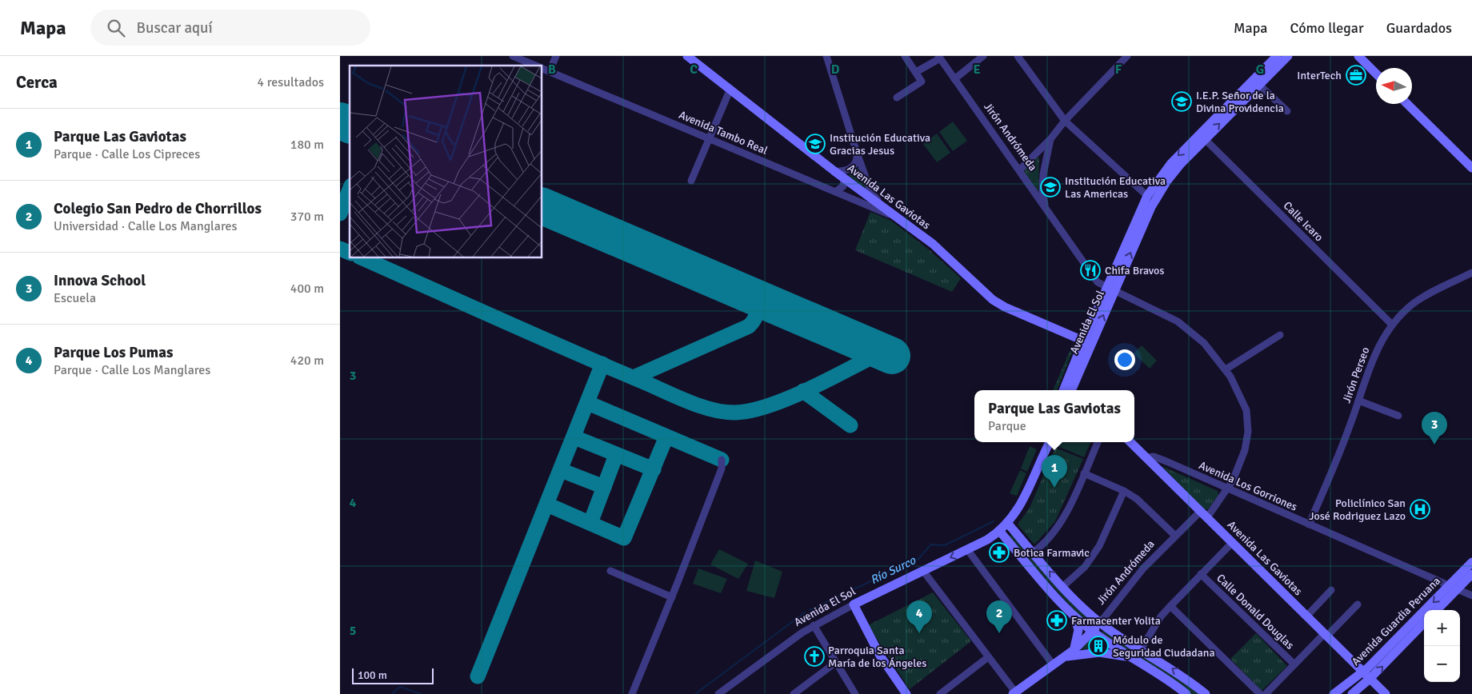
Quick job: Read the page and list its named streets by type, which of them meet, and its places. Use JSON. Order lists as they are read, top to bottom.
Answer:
{
  "streets": {
    "street": [
      "Avenida Tambo Real",
      "Jirón Andrómeda",
      "Avenida Las Gaviotas",
      "Calle Icaro",
      "Avenida El Sol",
      "Jirón Perseo",
      "Avenida Los Gorriones",
      "Calle Donald Douglas",
      "Avenida Guardia Peruana"
    ]
  },
  "crossings": [
    ["Avenida Tambo Real", "Avenida Las Gaviotas"],
    ["Jirón Andrómeda", "Avenida Las Gaviotas"],
    ["Jirón Andrómeda", "Avenida El Sol"],
    ["Jirón Andrómeda", "Avenida Los Gorriones"],
    ["Avenida Las Gaviotas", "Avenida El Sol"],
    ["Avenida Las Gaviotas", "Avenida Los Gorriones"],
    ["Avenida Las Gaviotas", "Avenida Guardia Peruana"],
    ["Calle Icaro", "Avenida El Sol"],
    ["Calle Icaro", "Jirón Perseo"],
    ["Jirón Perseo", "Avenida Los Gorriones"],
    ["Avenida Los Gorriones", "Avenida Guardia Peruana"]
  ],
  "water": ["Río Surco"],
  "places": {
    "office": ["InterTech"],
    "school or university": ["I.E.P. Señor de la Divina Providencia", "Institución Educativa Gracias Jesus", "Institución Educativa Las Americas"],
    "restaurant": ["Chifa Bravos"],
    "hospital": ["Policlínico San José Rodriguez Lazo"],
    "pharmacy": ["Botica Farmavic", "Farmacenter Yolita"],
    "building": ["Módulo de Seguridad Ciudadana"],
    "church": ["Parroquia Santa María de los Ángeles"]
  },
  "scale_bar": "100 m",
  "north": "left",
  "page": {
    "header": "Mapa",
    "search": "Buscar aquí",
    "nav": ["Mapa", "Cómo llegar", "Guardados"],
    "heading": ["Cerca", "4 resultados"],
    "list": [
      {
        "mark": "1",
        "name": "Parque Las Gaviotas",
        "note": "Parque · Calle Los Cipreces",
        "value": "180 m"
      },
      {
        "mark": "2",
        "name": "Colegio San Pedro de Chorrillos",
        "note": "Universidad · Calle Los Manglares",
        "value": "370 m"
      },
      {
        "mark": "3",
        "name": "Innova School",
        "note": "Escuela",
        "value": "400 m"
      },
      {
        "mark": "4",
        "name": "Parque Los Pumas",
        "note": "Parque · Calle Los Manglares",
        "value": "420 m"
      }
    ],
    "popup": ["Parque Las Gaviotas", "Parque"],
    "pins": [
      "3",
      "1",
      "2",
      "4"
    ],
    "map_buttons": ["+", "−"],
    "scale": "100 m"
  },
  "grid": {
    "columns": [
      "B",
      "C",
      "D",
      "E",
      "F",
      "G"
    ],
    "rows": ["3", "4", "5"]
  }
}
